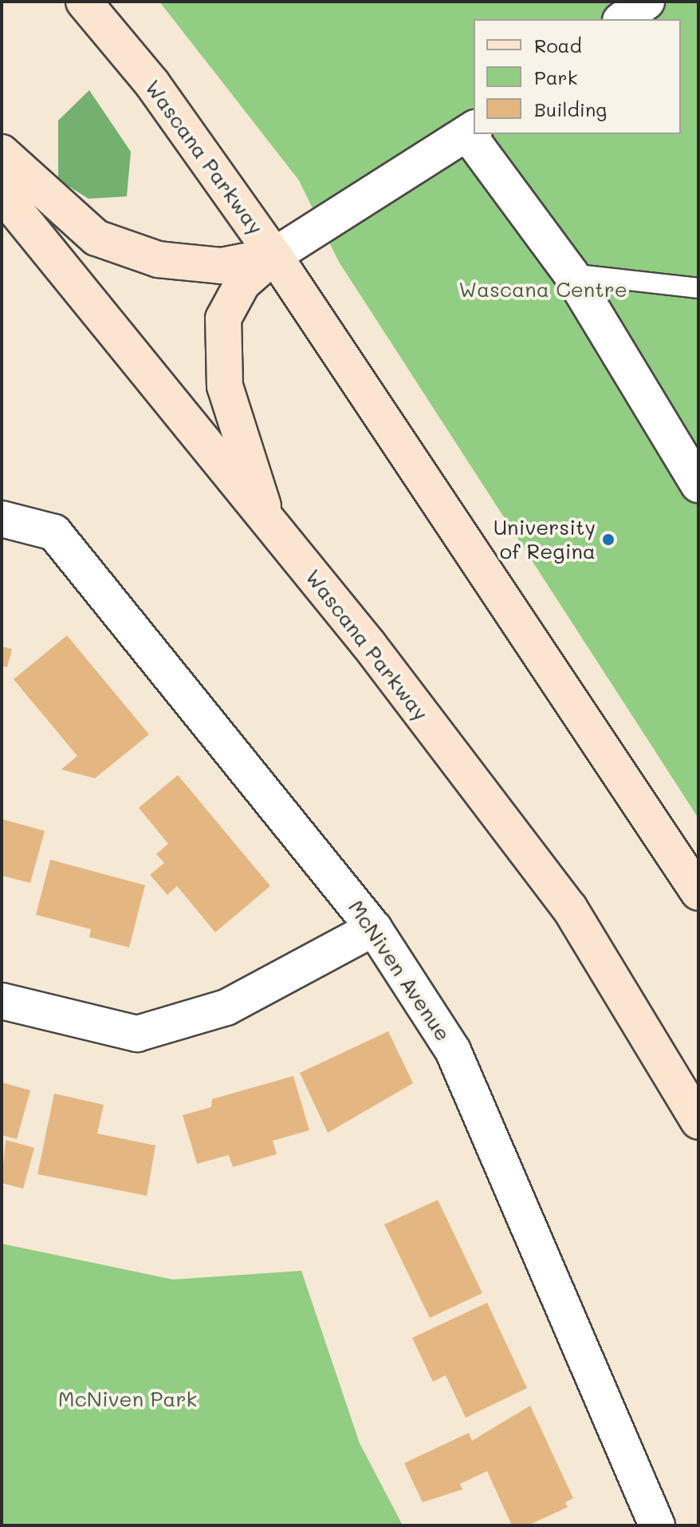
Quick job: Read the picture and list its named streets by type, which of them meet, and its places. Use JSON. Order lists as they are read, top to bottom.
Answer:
{
  "streets": {
    "main road": ["Wascana Parkway"],
    "street": ["McNiven Avenue"]
  },
  "parks": ["Wascana Centre", "McNiven Park"],
  "places": ["University of Regina"],
  "legend": ["Road", "Park", "Building"]
}
